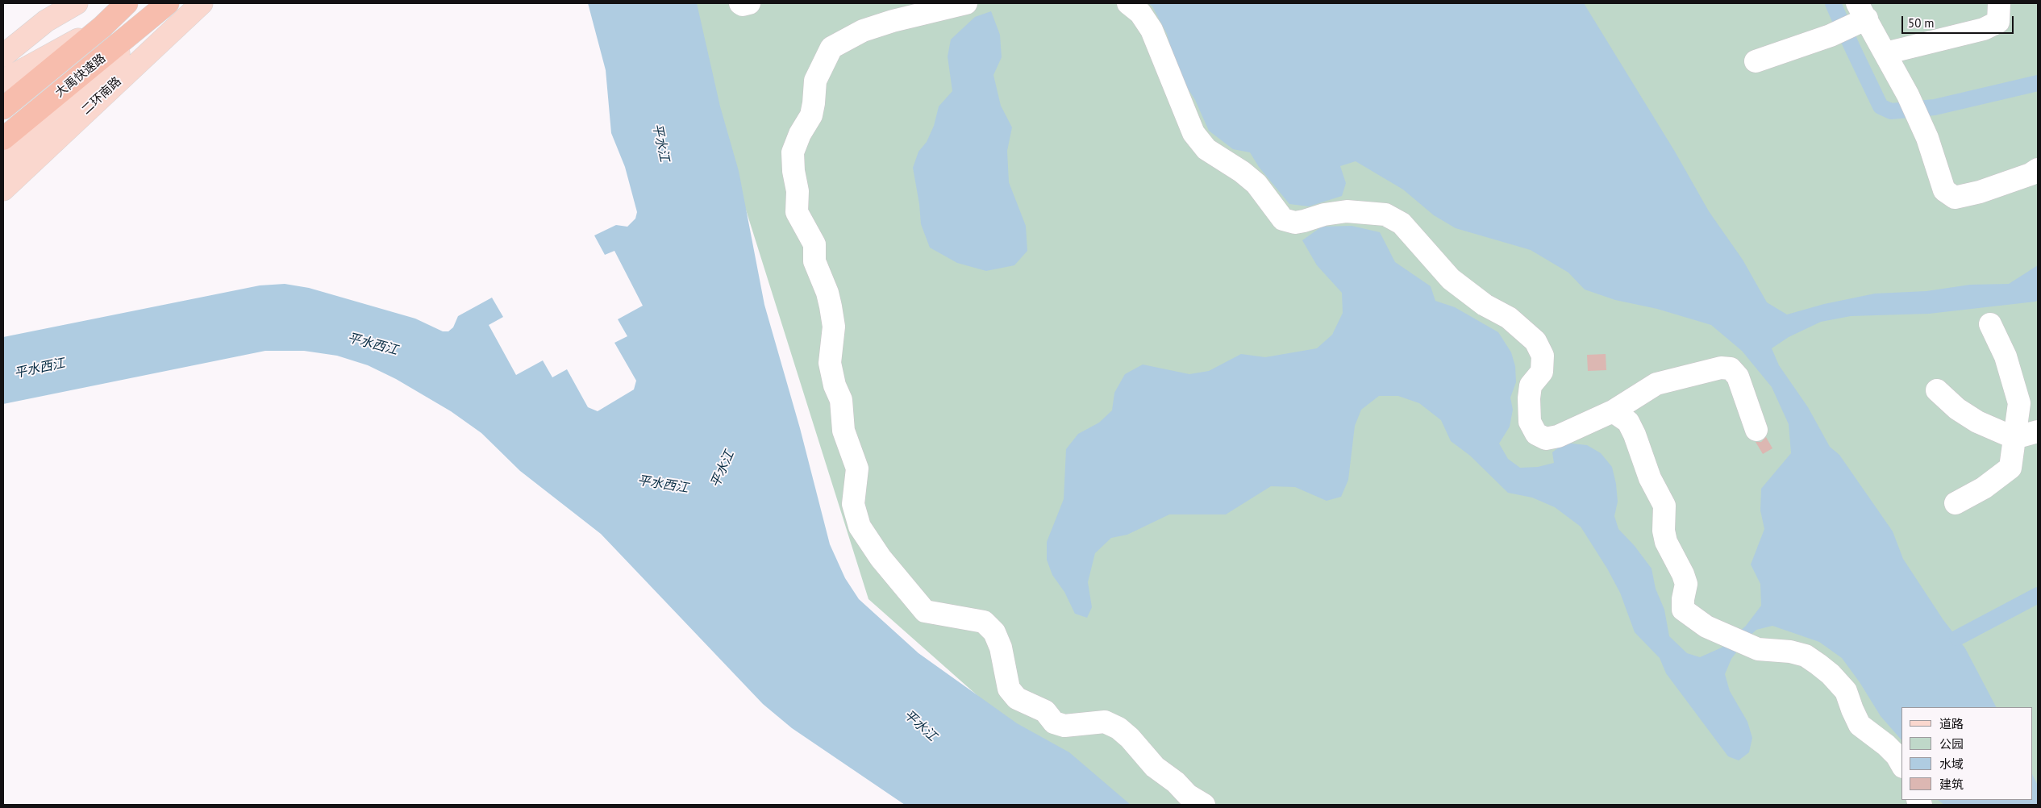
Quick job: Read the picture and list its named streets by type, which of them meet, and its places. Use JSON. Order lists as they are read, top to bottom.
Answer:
{
  "streets": {
    "highway": ["大禹快速路"],
    "main road": ["二环南路"]
  },
  "crossings": [
    ["大禹快速路", "二环南路"]
  ],
  "water": ["平水江", "平水西江"],
  "legend": [
    "道路",
    "公园",
    "水域",
    "建筑"
  ],
  "scale_bar": "50 m"
}
